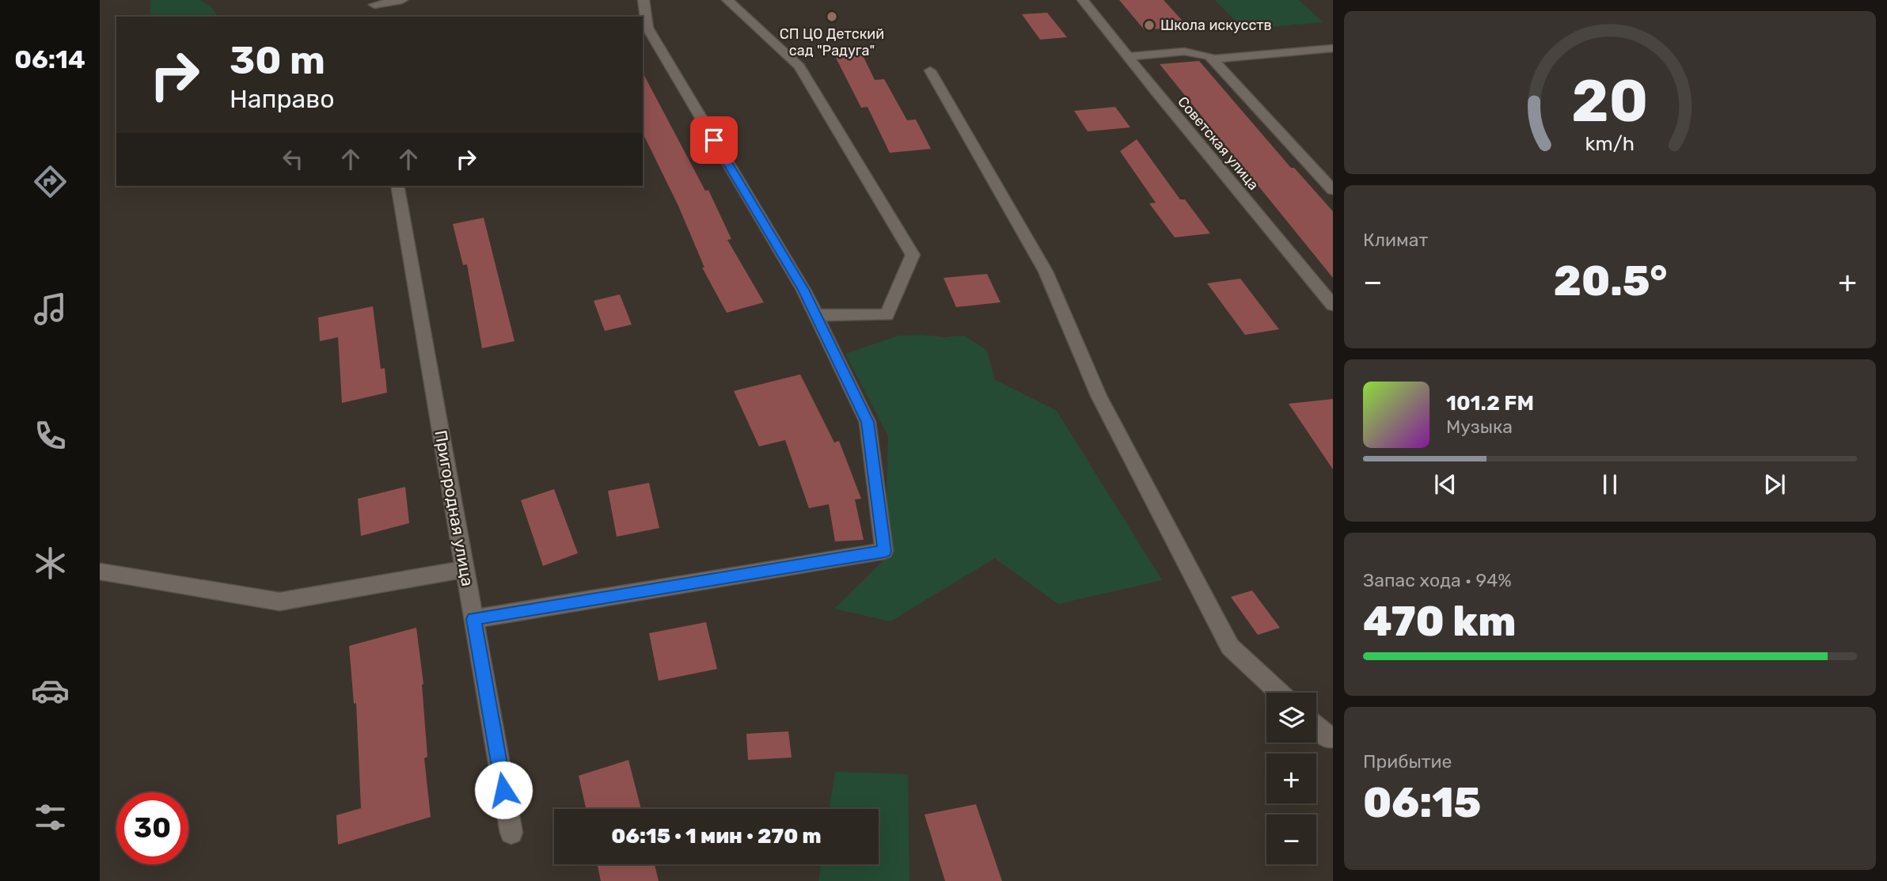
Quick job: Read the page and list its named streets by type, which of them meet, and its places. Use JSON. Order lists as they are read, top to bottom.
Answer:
{
  "streets": {
    "street": ["Советская улица", "Пригородная улица"]
  },
  "places": ["СП ЦО Детский сад \"Радуга\"", "Школа искусств"],
  "page": {
    "tabs": "06:14",
    "turn": ["30 m", "Направо"],
    "tile": [
      "Климат",
      ["Запас хода · 94%", "470 km"],
      ["Прибытие", "06:15"]
    ],
    "heat": ["−", "20.5°", "+"],
    "song": ["101.2 FM", "Музыка"],
    "map_buttons": ["+", "−"],
    "limit": "30",
    "trip": "06:15 · 1 мин · 270 m",
    "gauge": ["20", "km/h"]
  }
}
